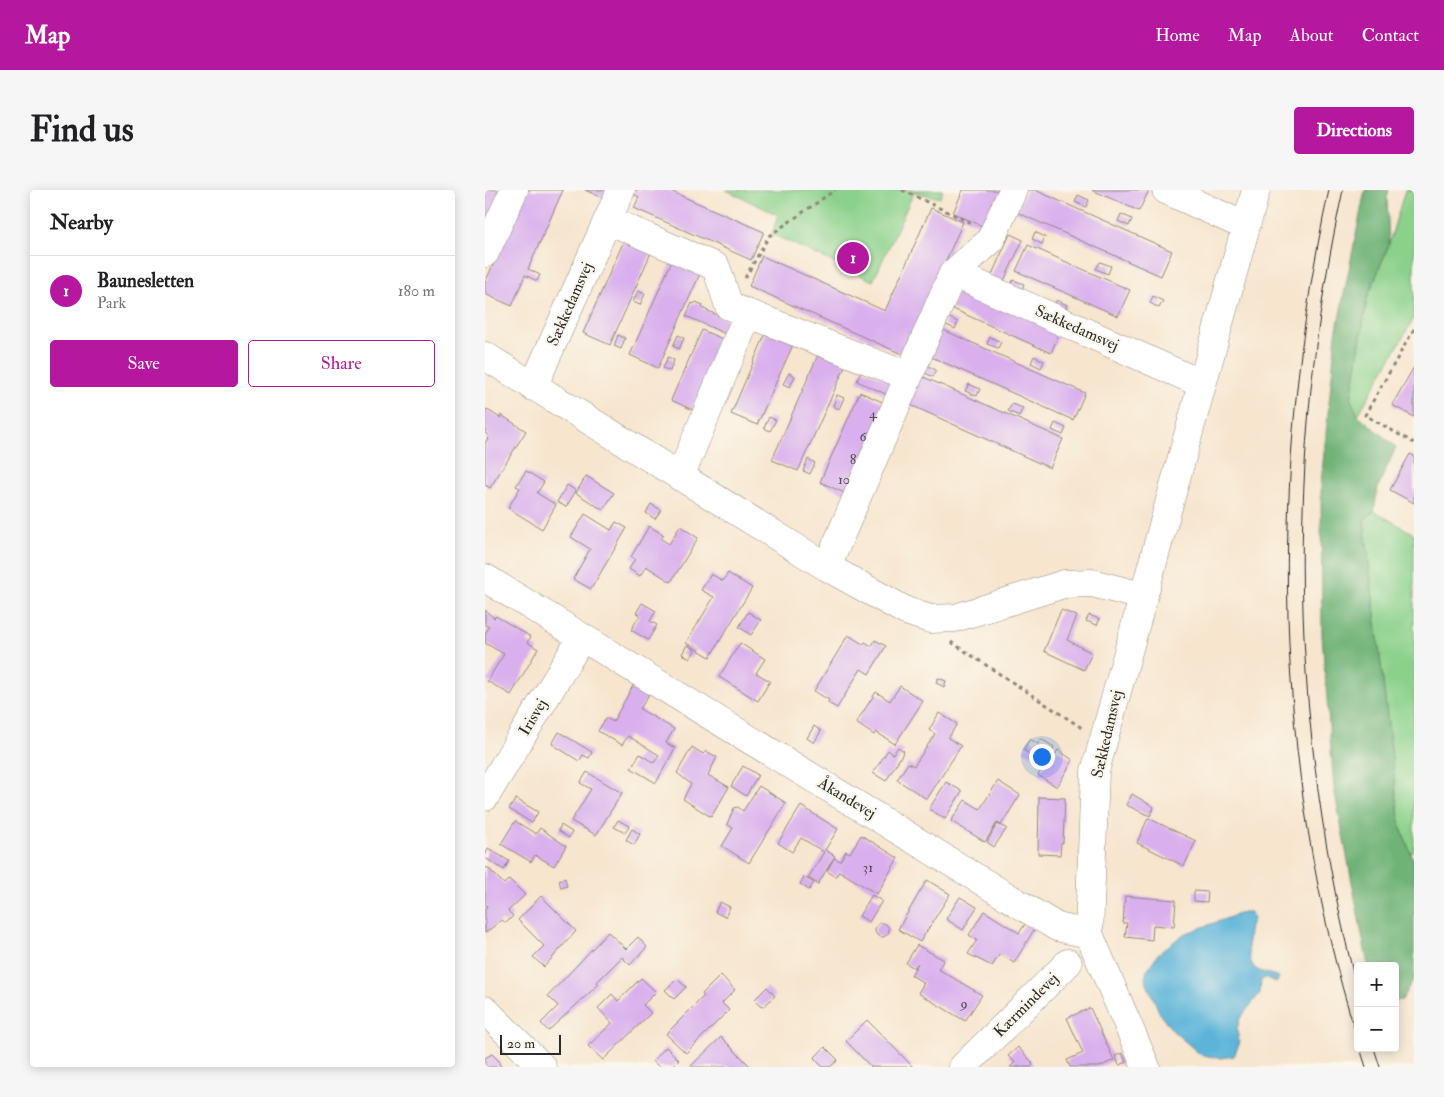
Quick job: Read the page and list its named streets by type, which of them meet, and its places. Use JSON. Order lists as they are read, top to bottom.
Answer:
{
  "streets": {
    "street": [
      "Sækkedamsvej",
      "Irisvej",
      "Åkandevej",
      "Kærmindevej"
    ]
  },
  "crossings": [
    ["Sækkedamsvej", "Åkandevej"],
    ["Irisvej", "Åkandevej"]
  ],
  "house_numbers": [
    "4",
    "6",
    "8",
    "10",
    "31",
    "9"
  ],
  "scale_bar": "20 m",
  "page": {
    "header": "Map",
    "nav": [
      "Home",
      "Map",
      "About",
      "Contact"
    ],
    "buttons": [
      "Directions",
      ["Save", "Share"]
    ],
    "title": "Find us",
    "heading": "Nearby",
    "pins": "1",
    "list": [
      {
        "mark": "1",
        "name": "Baunesletten",
        "note": "Park",
        "value": "180 m"
      }
    ],
    "map_buttons": ["+", "−"],
    "scale": "20 m"
  }
}
